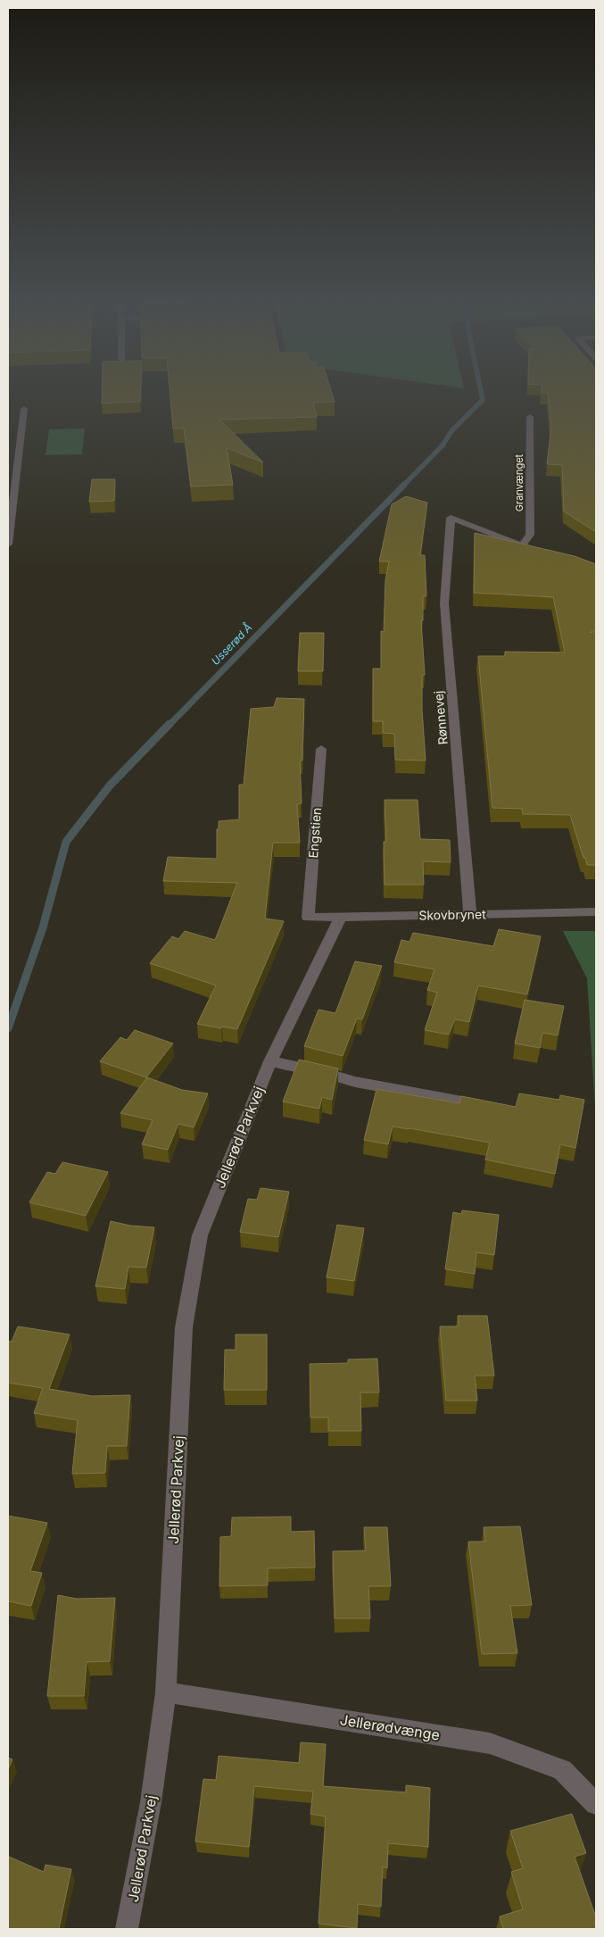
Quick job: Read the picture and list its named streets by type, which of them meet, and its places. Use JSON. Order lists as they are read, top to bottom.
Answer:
{
  "streets": {
    "street": [
      "Granvænget",
      "Rønnevej",
      "Engstien",
      "Skovbrynet",
      "Jellerød Parkvej",
      "Jellerødvænge"
    ]
  },
  "crossings": [
    ["Granvænget", "Rønnevej"],
    ["Rønnevej", "Skovbrynet"],
    ["Engstien", "Skovbrynet"],
    ["Skovbrynet", "Jellerød Parkvej"],
    ["Jellerød Parkvej", "Jellerødvænge"]
  ],
  "water": ["Usserød Å"]
}
